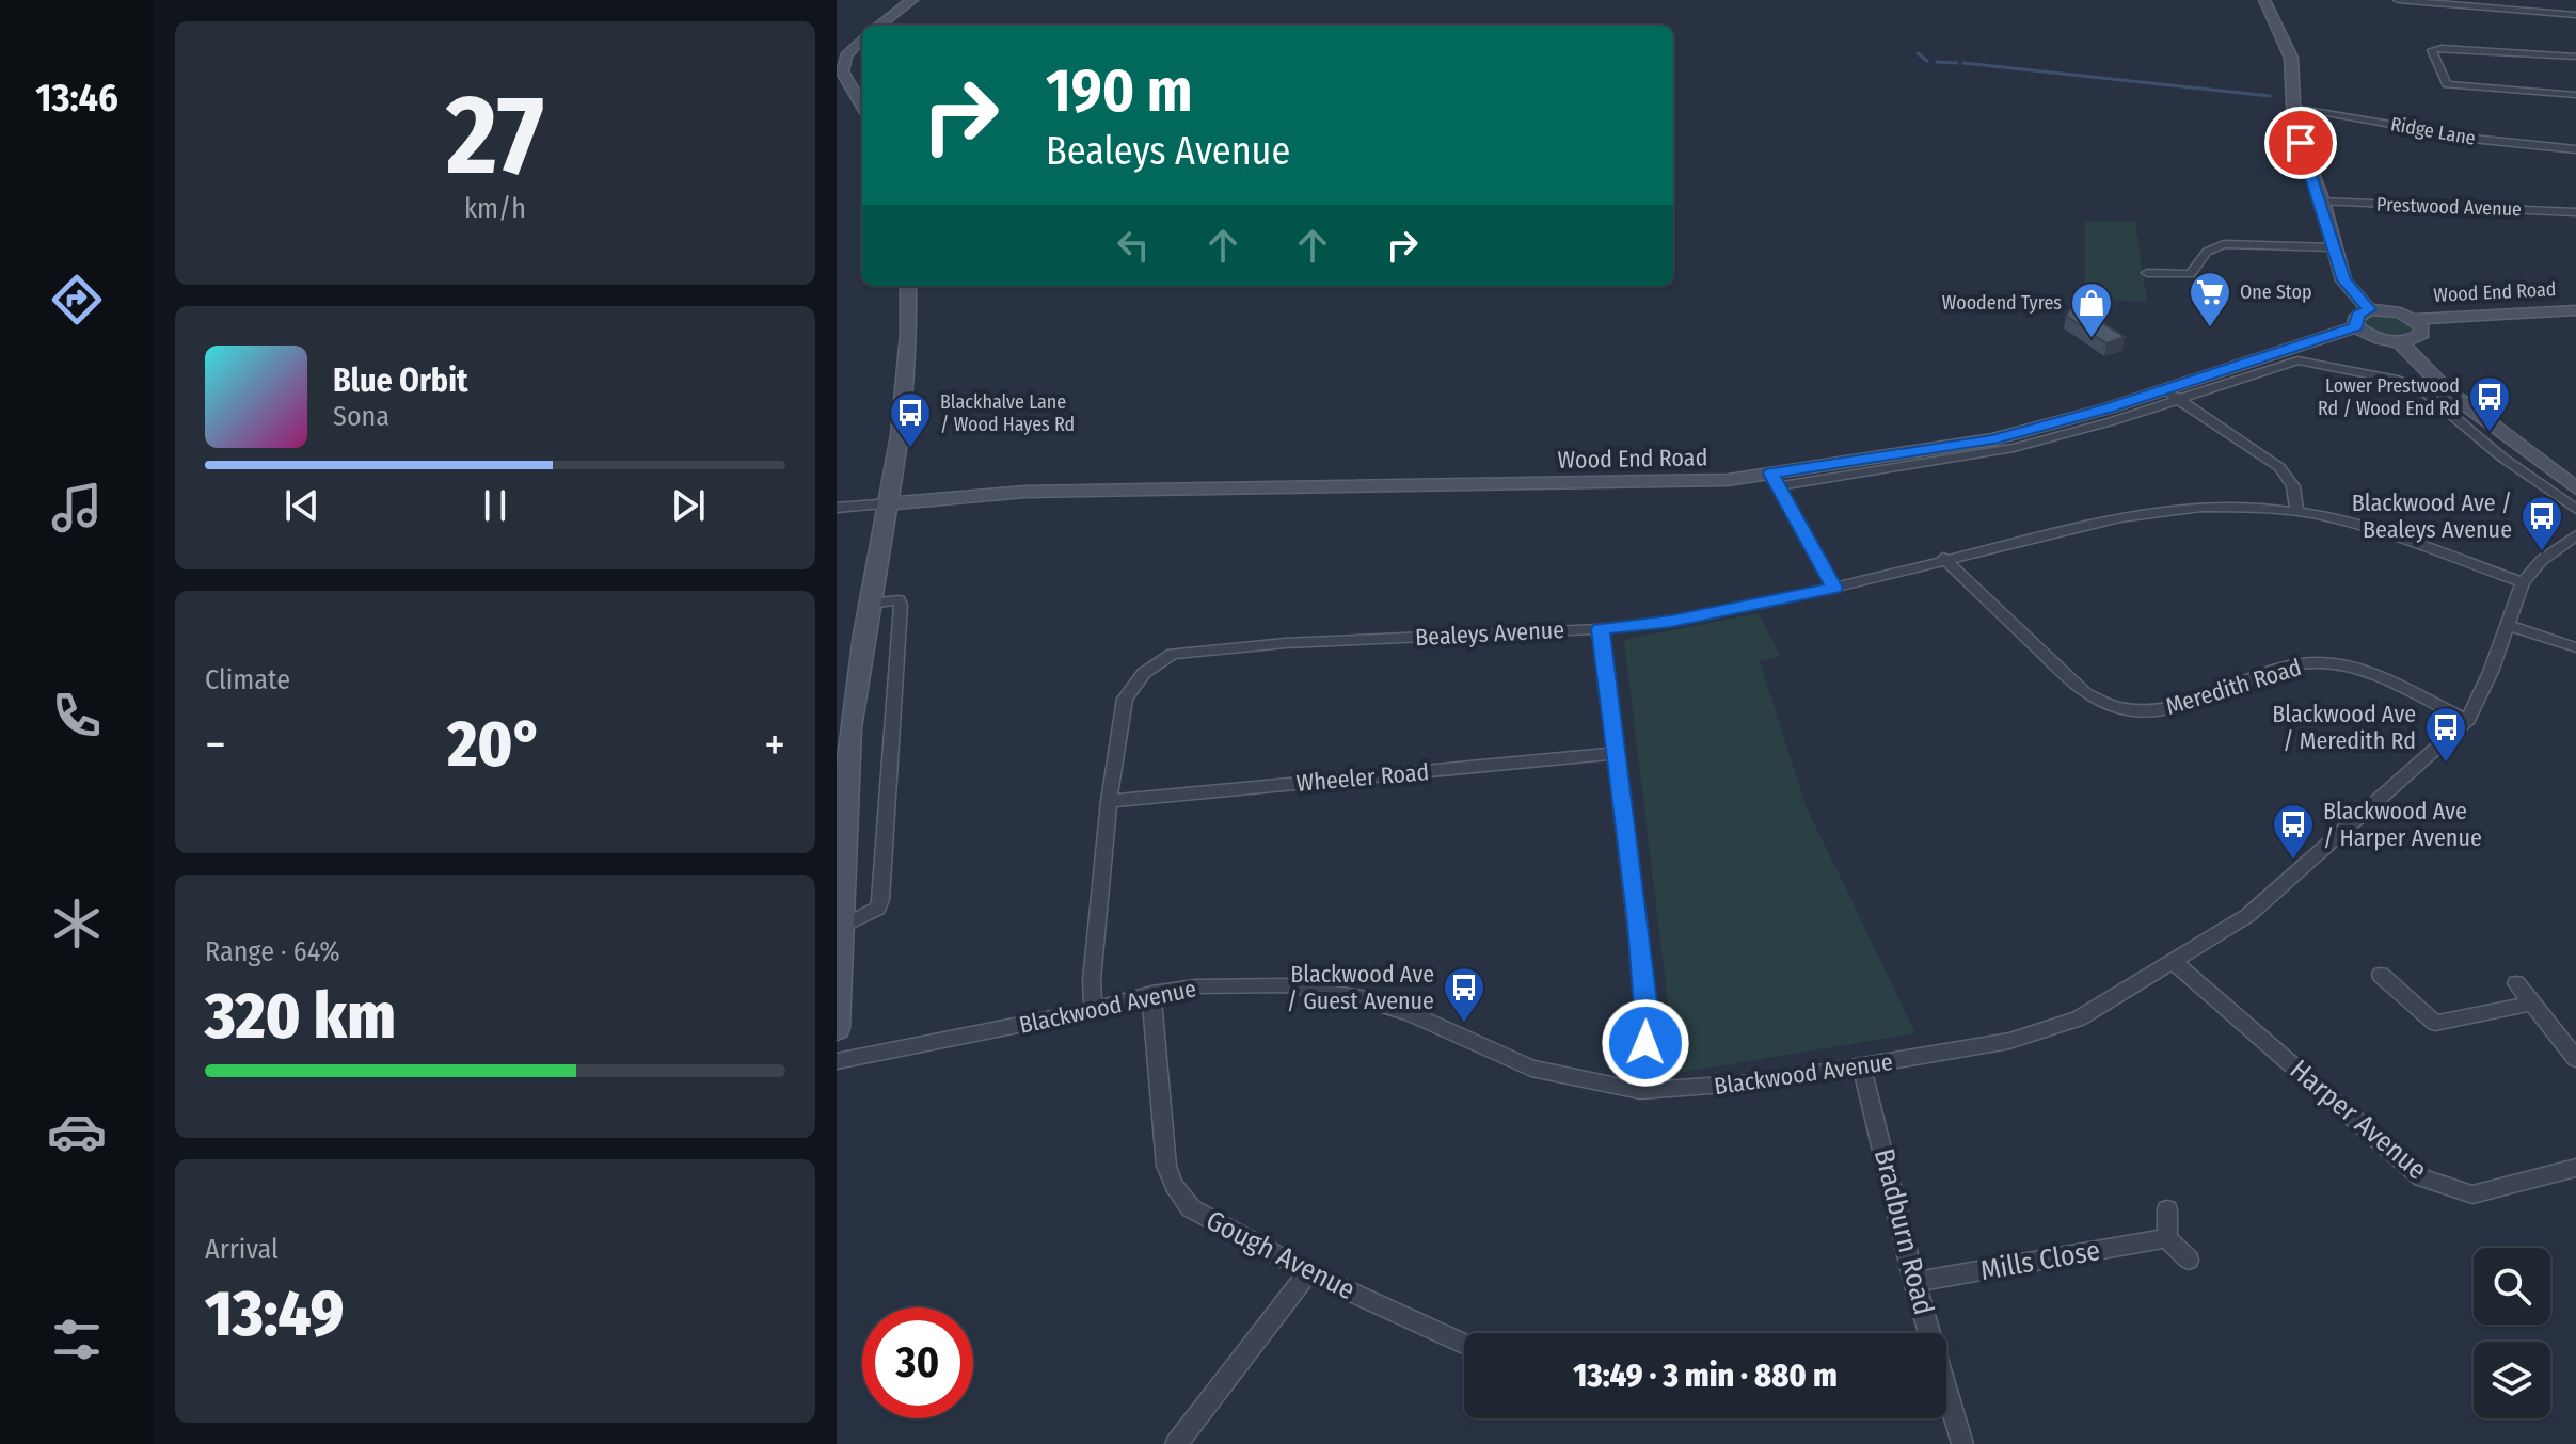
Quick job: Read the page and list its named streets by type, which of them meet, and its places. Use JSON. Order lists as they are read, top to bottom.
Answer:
{
  "streets": {
    "street": [
      "Ridge Lane",
      "Prestwood Avenue",
      "Wood End Road",
      "Bealeys Avenue",
      "Meredith Road",
      "Wheeler Road",
      "Blackwood Avenue",
      "Harper Avenue",
      "Bradburn Road",
      "Gough Avenue",
      "Mills Close"
    ]
  },
  "crossings": [
    ["Bealeys Avenue", "Meredith Road"],
    ["Bealeys Avenue", "Wheeler Road"],
    ["Bealeys Avenue", "Blackwood Avenue"],
    ["Meredith Road", "Blackwood Avenue"],
    ["Blackwood Avenue", "Harper Avenue"],
    ["Blackwood Avenue", "Bradburn Road"],
    ["Blackwood Avenue", "Gough Avenue"],
    ["Bradburn Road", "Mills Close"]
  ],
  "places": {
    "supermarket": ["One Stop"],
    "shop": ["Woodend Tyres"],
    "bus stop": [
      "Lower Prestwood Rd / Wood End Rd",
      "Blackhalve Lane / Wood Hayes Rd",
      "Blackwood Ave / Bealeys Avenue",
      "Blackwood Ave / Meredith Rd",
      "Blackwood Ave / Harper Avenue",
      "Blackwood Ave / Guest Avenue"
    ]
  },
  "page": {
    "tabs": "13:46",
    "tile": [
      ["27", "km/h"],
      "Climate",
      ["Range · 64%", "320 km"],
      ["Arrival", "13:49"]
    ],
    "turn": ["190 m", "Bealeys Avenue"],
    "song": ["Blue Orbit", "Sona"],
    "heat": ["−", "20°", "+"],
    "limit": "30",
    "trip": "13:49 · 3 min · 880 m"
  }
}
